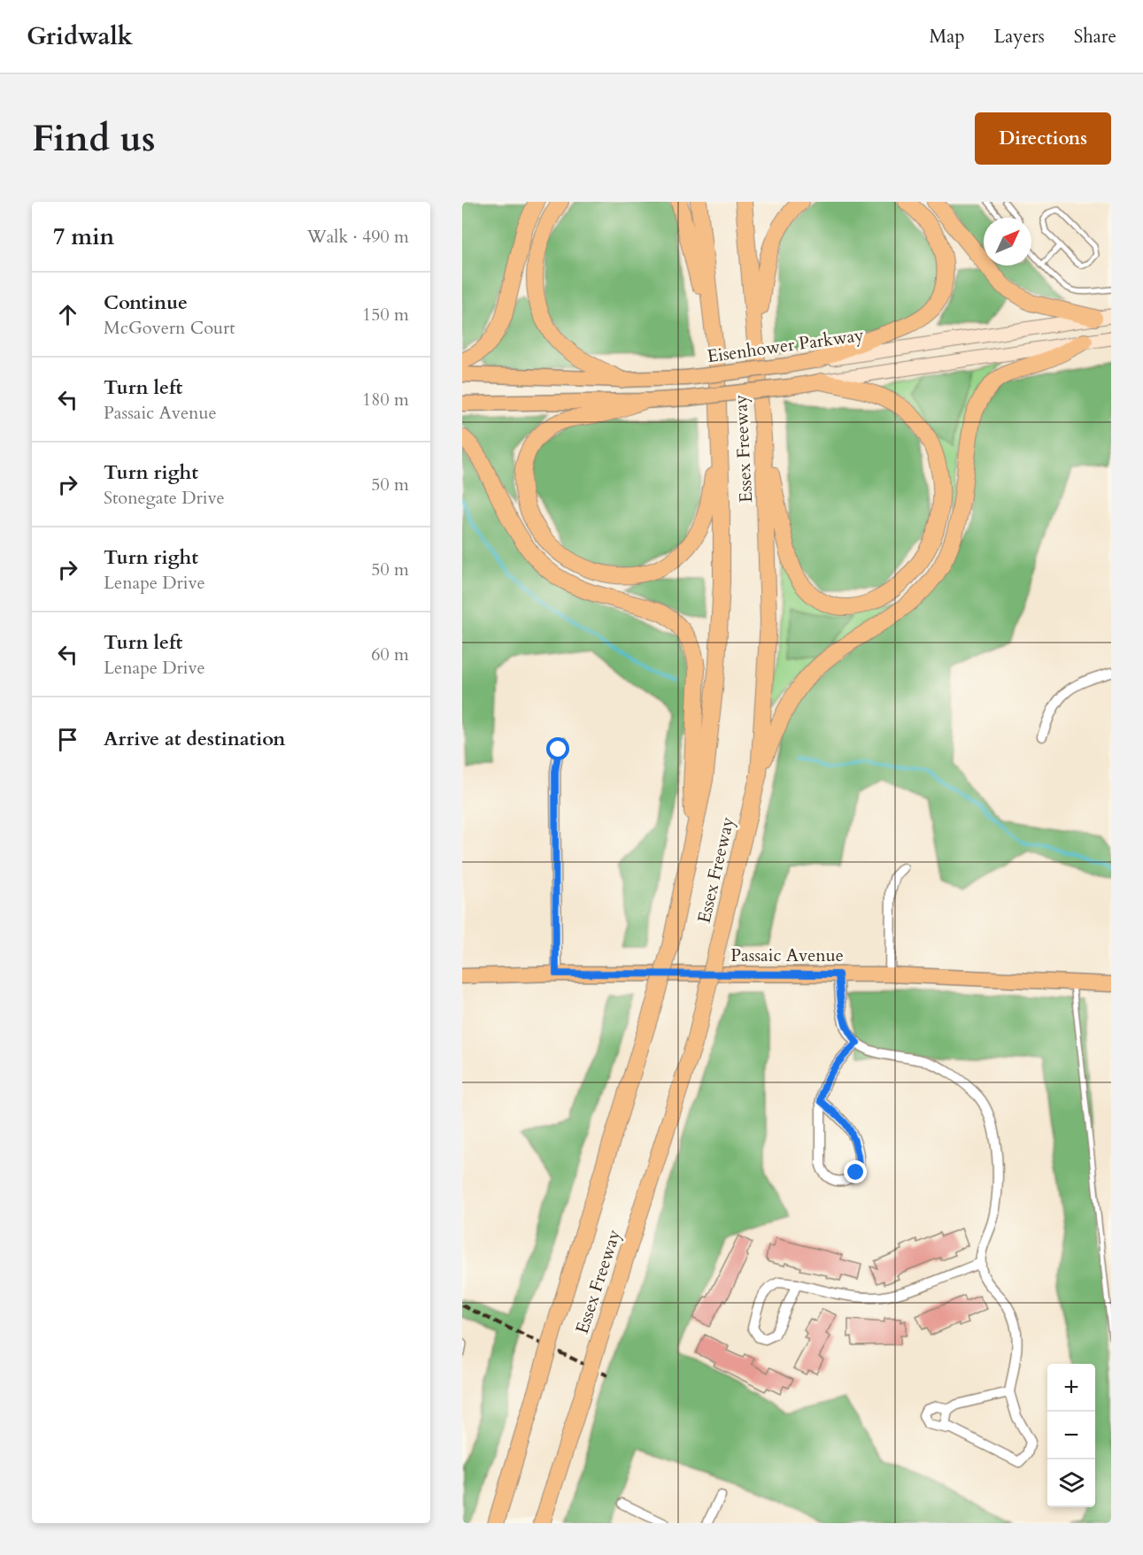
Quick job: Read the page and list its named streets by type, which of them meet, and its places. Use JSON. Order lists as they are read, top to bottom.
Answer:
{
  "streets": {
    "highway": ["Essex Freeway"],
    "main road": ["Eisenhower Parkway", "Passaic Avenue"]
  },
  "north": "top right",
  "page": {
    "header": "Gridwalk",
    "nav": ["Map", "Layers", "Share"],
    "buttons": "Directions",
    "title": "Find us",
    "heading": ["7 min", "Walk · 490 m"],
    "list": [
      ["Continue", "McGovern Court", "150 m"],
      ["Turn left", "Passaic Avenue", "180 m"],
      ["Turn right", "Stonegate Drive", "50 m"],
      ["Turn right", "Lenape Drive", "50 m"],
      ["Turn left", "Lenape Drive", "60 m"],
      "Arrive at destination"
    ],
    "map_buttons": ["+", "−"]
  }
}
